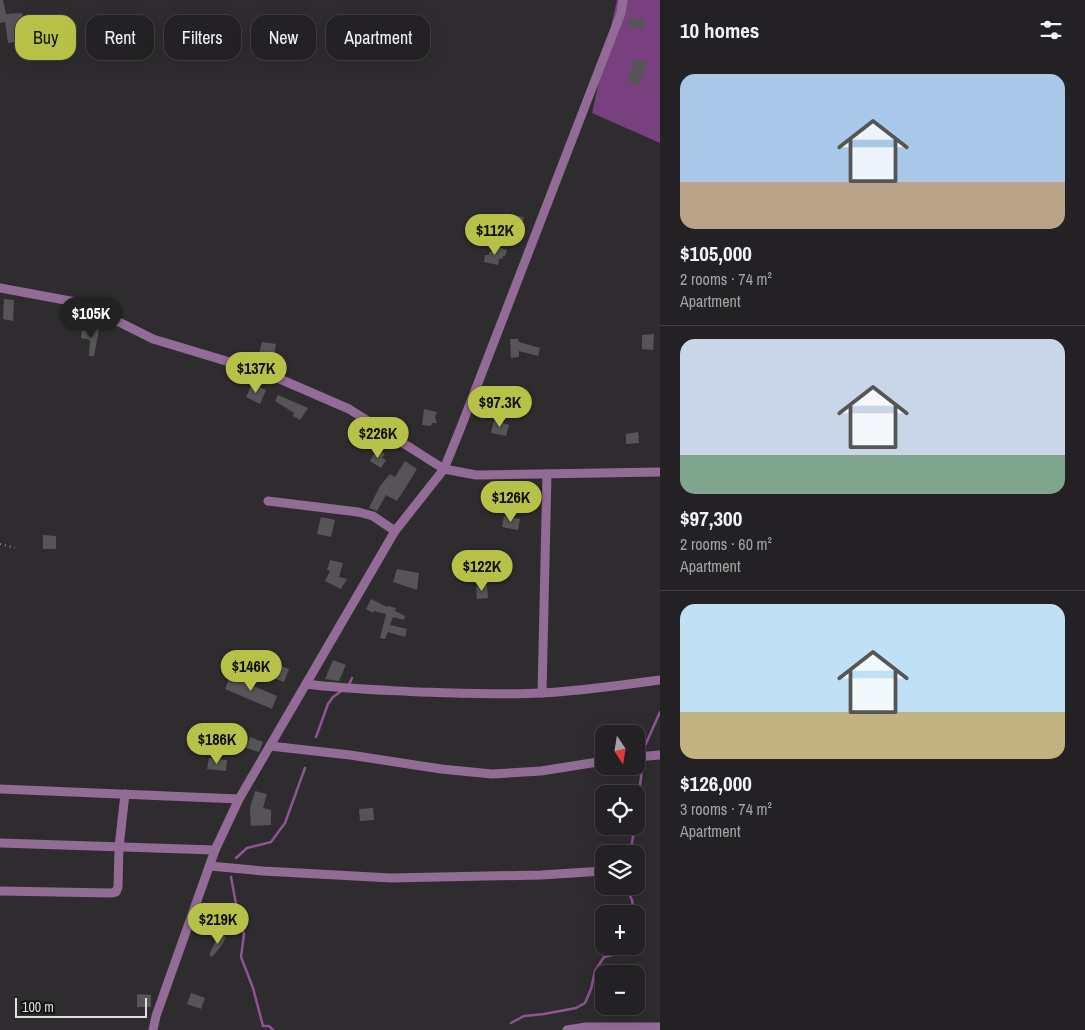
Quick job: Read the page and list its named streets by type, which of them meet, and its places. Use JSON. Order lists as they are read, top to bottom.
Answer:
{
  "scale_bar": "100 m",
  "north": "bottom",
  "page": {
    "heading": "10 homes",
    "chip": [
      "Buy",
      "Rent",
      "Filters",
      "New",
      "Apartment"
    ],
    "list": [
      {
        "name": "$105,000",
        "note": "2 rooms · 74 m² · Apartment"
      },
      {
        "name": "$97,300",
        "note": "2 rooms · 60 m² · Apartment"
      },
      {
        "name": "$126,000",
        "note": "3 rooms · 74 m² · Apartment"
      }
    ],
    "price": [
      "$112K",
      "$105K",
      "$137K",
      "$97.3K",
      "$226K",
      "$126K",
      "$122K",
      "$146K",
      "$186K",
      "$219K"
    ],
    "map_buttons": ["+", "−"],
    "scale": "100 m"
  }
}
